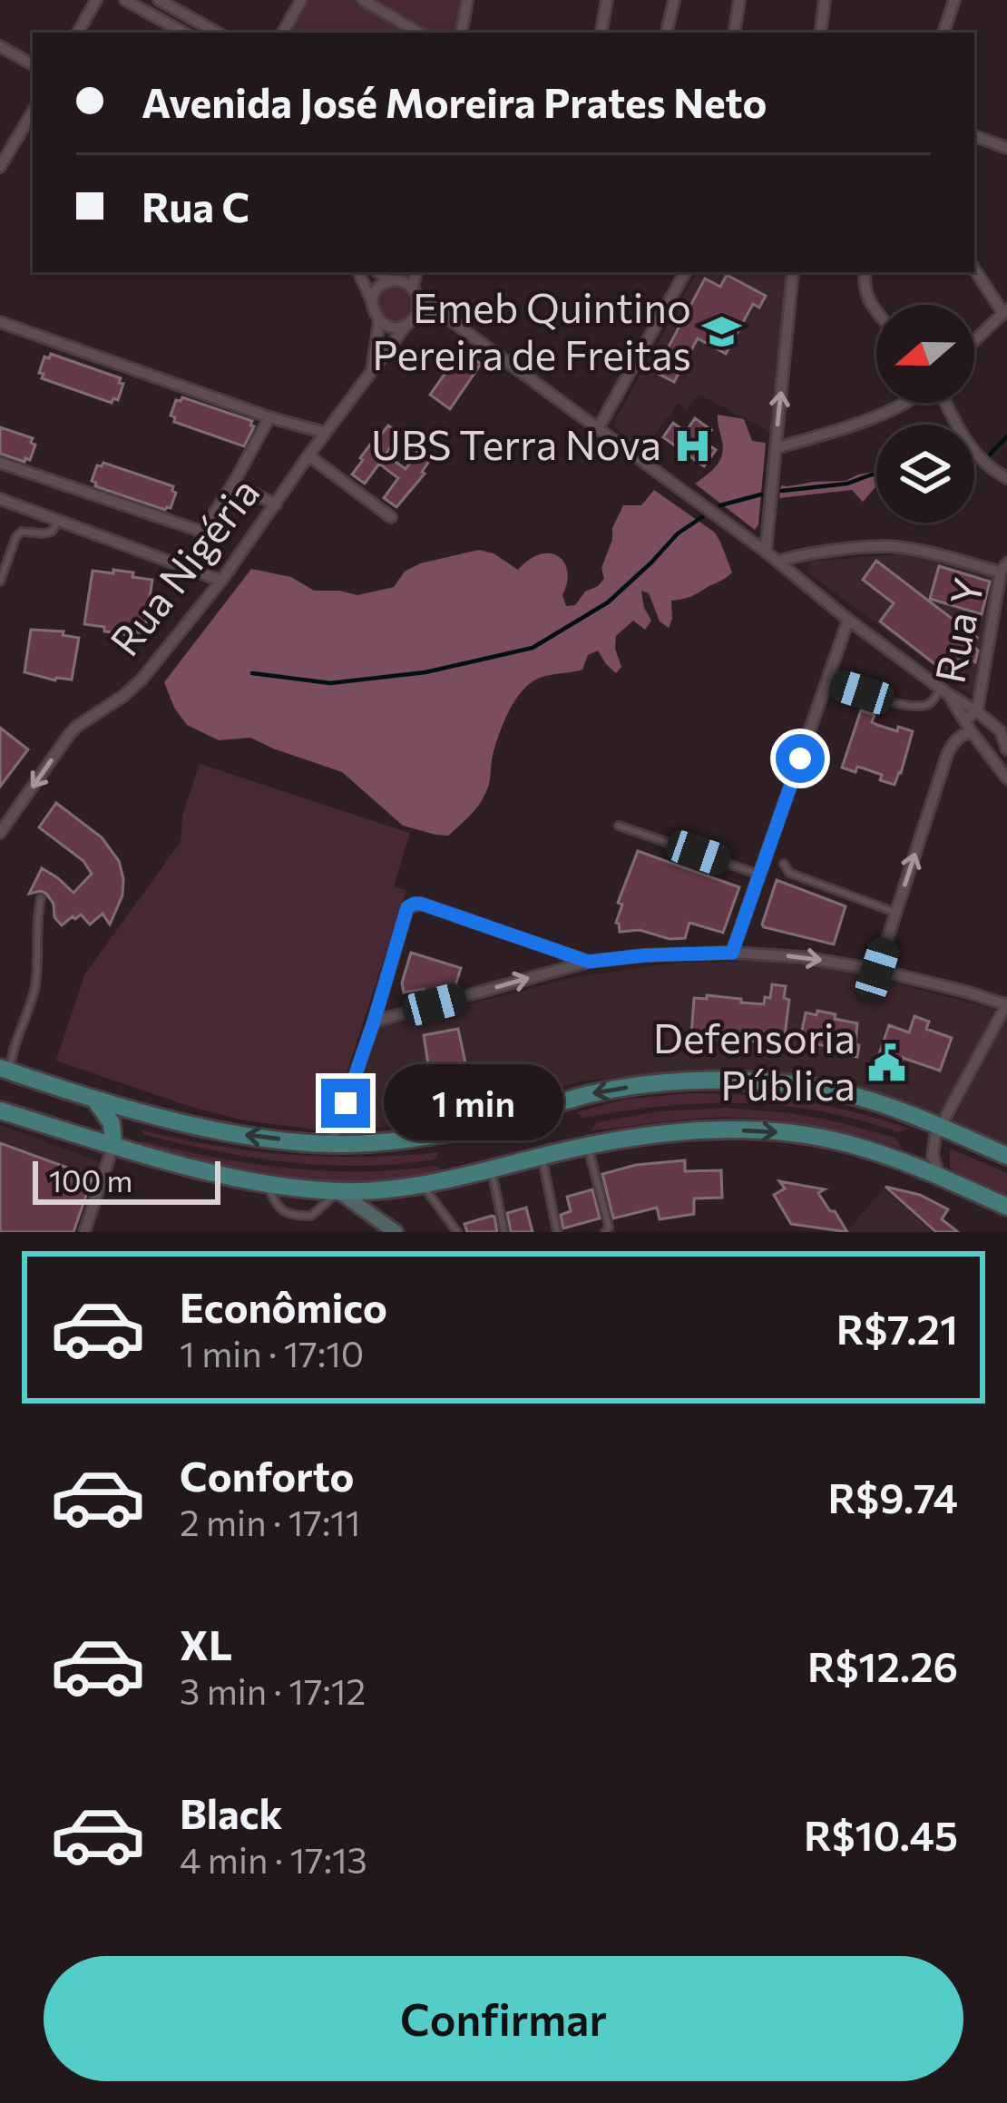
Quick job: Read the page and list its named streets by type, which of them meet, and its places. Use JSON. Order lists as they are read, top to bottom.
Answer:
{
  "streets": {
    "street": ["Rua Nigéria", "Rua Y"]
  },
  "one_way": ["Rua Nigéria"],
  "places": {
    "school or university": ["Emeb Quintino Pereira de Freitas"],
    "hospital": ["UBS Terra Nova"],
    "public building": ["Defensoria Pública"]
  },
  "scale_bar": "100 m",
  "north": "left",
  "page": {
    "banner": ["Avenida José Moreira Prates Neto", "Rua C"],
    "bubble": "1 min",
    "scale": "100 m",
    "list": [
      {
        "name": "Econômico",
        "note": "1 min · 17:10",
        "value": "R$7.21"
      },
      {
        "name": "Conforto",
        "note": "2 min · 17:11",
        "value": "R$9.74"
      },
      {
        "name": "XL",
        "note": "3 min · 17:12",
        "value": "R$12.26"
      },
      {
        "name": "Black",
        "note": "4 min · 17:13",
        "value": "R$10.45"
      }
    ],
    "buttons": "Confirmar"
  }
}
